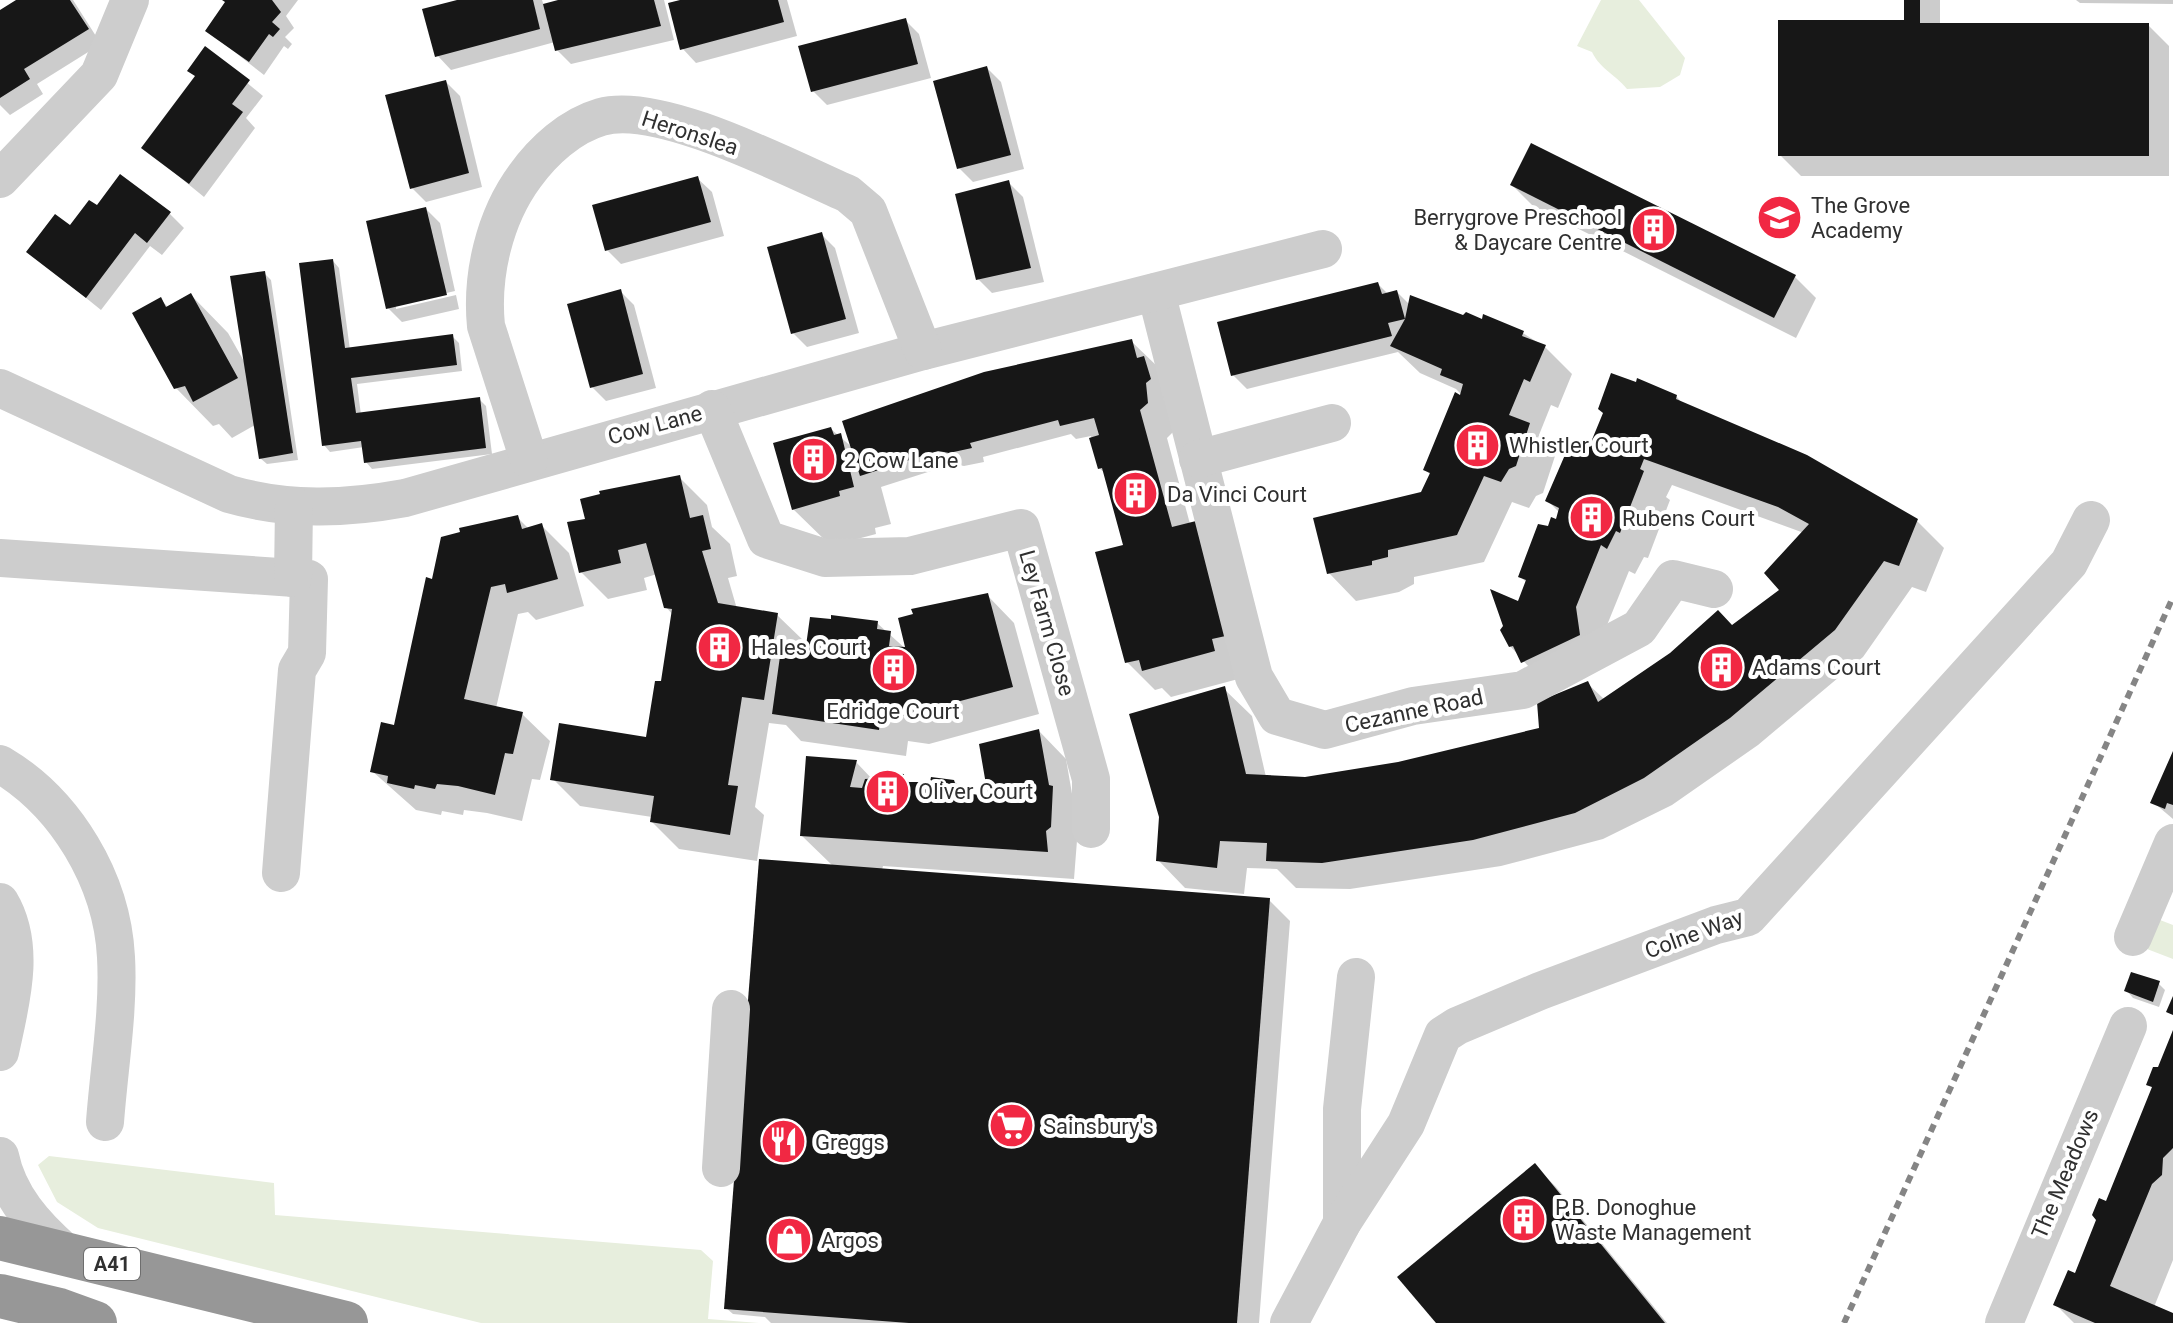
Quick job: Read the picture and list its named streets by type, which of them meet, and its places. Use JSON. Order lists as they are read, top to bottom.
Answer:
{
  "streets": {
    "highway": ["A41"],
    "street": [
      "Heronslea",
      "Cow Lane",
      "Ley Farm Close",
      "Cezanne Road",
      "Colne Way",
      "The Meadows"
    ]
  },
  "crossings": [
    ["Heronslea", "Cow Lane"],
    ["Cow Lane", "Ley Farm Close"],
    ["Cow Lane", "Cezanne Road"]
  ],
  "places": {
    "school or university": ["The Grove Academy"],
    "building": [
      "Berrygrove Preschool & Daycare Centre",
      "Whistler Court",
      "2 Cow Lane",
      "Da Vinci Court",
      "Rubens Court",
      "Hales Court",
      "Adams Court",
      "Edridge Court",
      "Oliver Court",
      "P.B. Donoghue Waste Management"
    ],
    "supermarket": ["Sainsbury's"],
    "restaurant": ["Greggs"],
    "shop": ["Argos"]
  }
}
